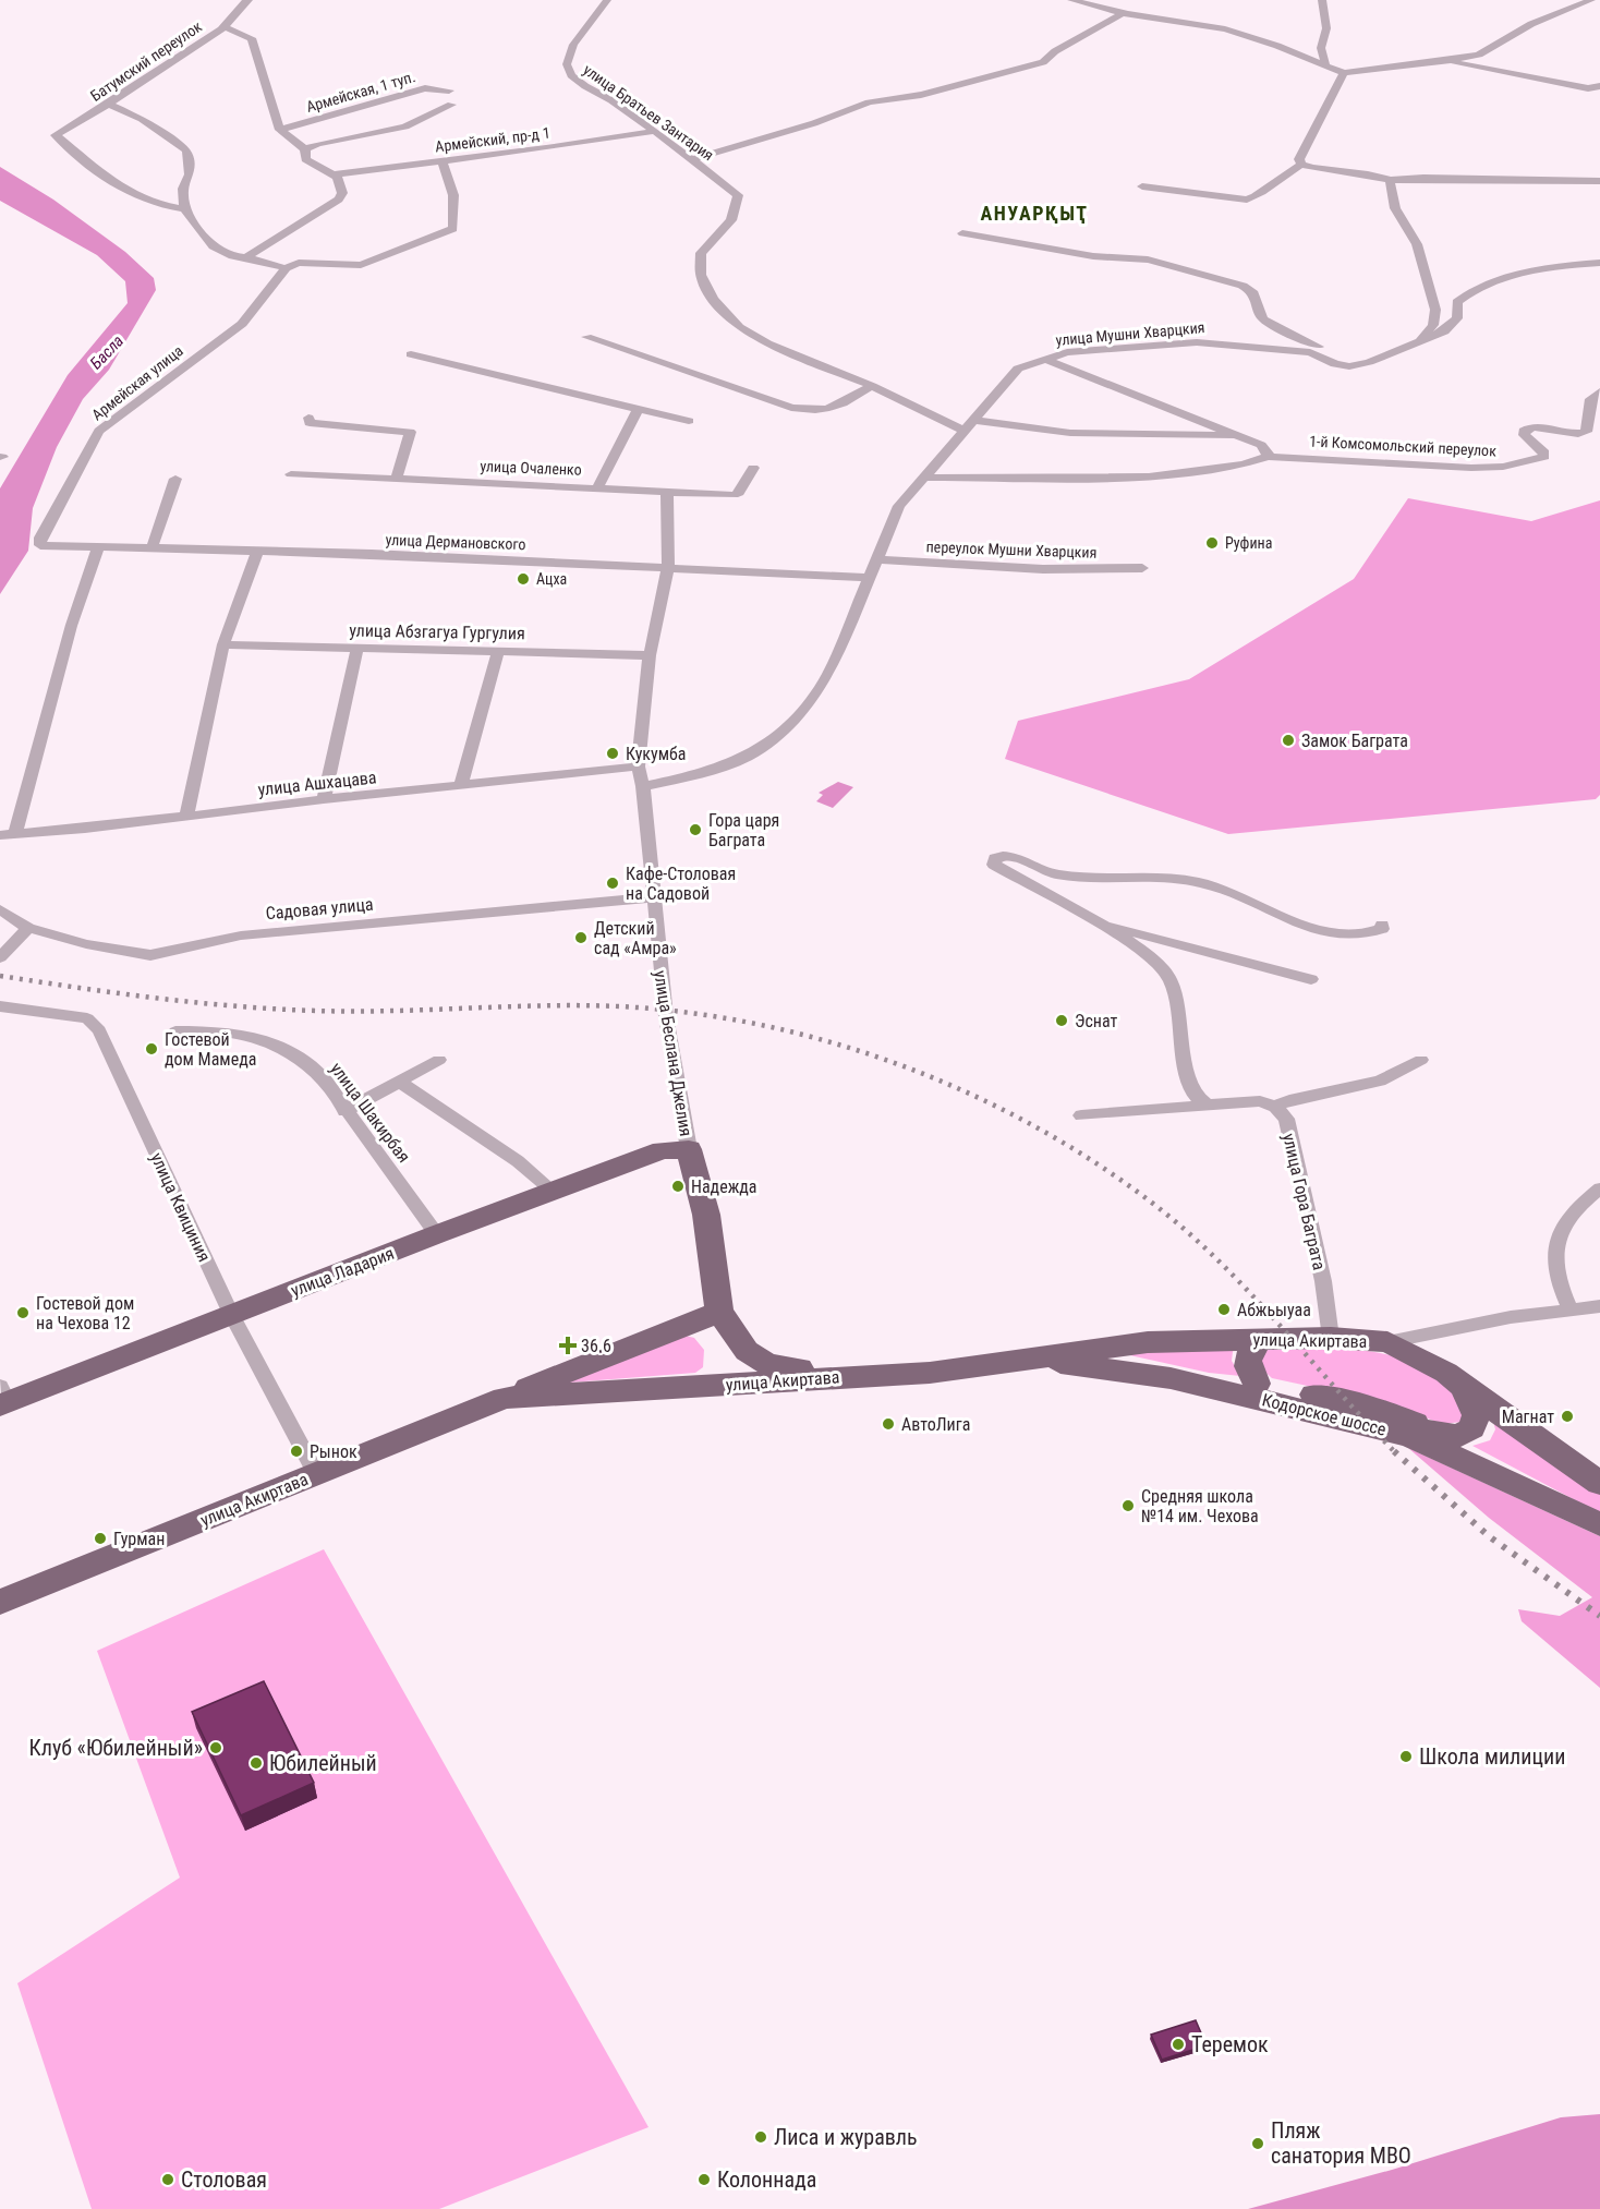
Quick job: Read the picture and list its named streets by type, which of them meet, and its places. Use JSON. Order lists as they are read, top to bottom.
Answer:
{
  "streets": {
    "highway": [
      "улица Беслана Джелия",
      "улица Ладария",
      "улица Акиртава",
      "Кодорское шоссе"
    ],
    "street": [
      "Батумский переулок",
      "Армейская, 1 туп.",
      "улица Братьев Зантария",
      "Армейский, пр-д 1",
      "улица Мушни Хварцкия",
      "Армейская улица",
      "1-й Комсомольский переулок",
      "улица Очаленко",
      "улица Дермановского",
      "переулок Мушни Хварцкия",
      "улица Абзгагуа Гургулия",
      "улица Ашхацава",
      "Садовая улица",
      "улица Шакирбая",
      "улица Гора Баграта",
      "улица Квициния"
    ]
  },
  "crossings": [
    ["улица Братьев Зантария", "Армейский, пр-д 1"],
    ["улица Братьев Зантария", "улица Мушни Хварцкия"],
    ["улица Мушни Хварцкия", "улица Дермановского"],
    ["улица Мушни Хварцкия", "переулок Мушни Хварцкия"],
    ["улица Мушни Хварцкия", "улица Беслана Джелия"],
    ["Армейская улица", "улица Дермановского"],
    ["улица Очаленко", "улица Беслана Джелия"],
    ["улица Дермановского", "улица Беслана Джелия"],
    ["улица Абзгагуа Гургулия", "улица Беслана Джелия"],
    ["улица Ашхацава", "улица Беслана Джелия"],
    ["Садовая улица", "улица Беслана Джелия"],
    ["улица Беслана Джелия", "улица Ладария"],
    ["улица Беслана Джелия", "улица Акиртава"],
    ["улица Шакирбая", "улица Ладария"],
    ["улица Гора Баграта", "улица Акиртава"],
    ["улица Квициния", "улица Ладария"],
    ["улица Квициния", "улица Акиртава"],
    ["улица Акиртава", "Кодорское шоссе"]
  ],
  "districts": ["АНУАРҚЫҬ"],
  "water": ["Басла"],
  "places": {
    "other": [
      "Руфина",
      "Ацха",
      "Замок Баграта",
      "Кукумба",
      "Гора царя Баграта",
      "Кафе-Столовая на Садовой",
      "Детский сад «Амра»",
      "Эснат",
      "Гостевой дом Мамеда",
      "Надежда",
      "Абжьыуаа",
      "Гостевой дом на Чехова 12",
      "Магнат",
      "АвтоЛига",
      "Рынок",
      "Средняя школа №14 им. Чехова",
      "Гурман",
      "Клуб «Юбилейный»",
      "Школа милиции",
      "Юбилейный",
      "Теремок",
      "Лиса и журавль",
      "Пляж санатория МВО",
      "Столовая",
      "Колоннада"
    ],
    "health": ["36.6"]
  }
}
